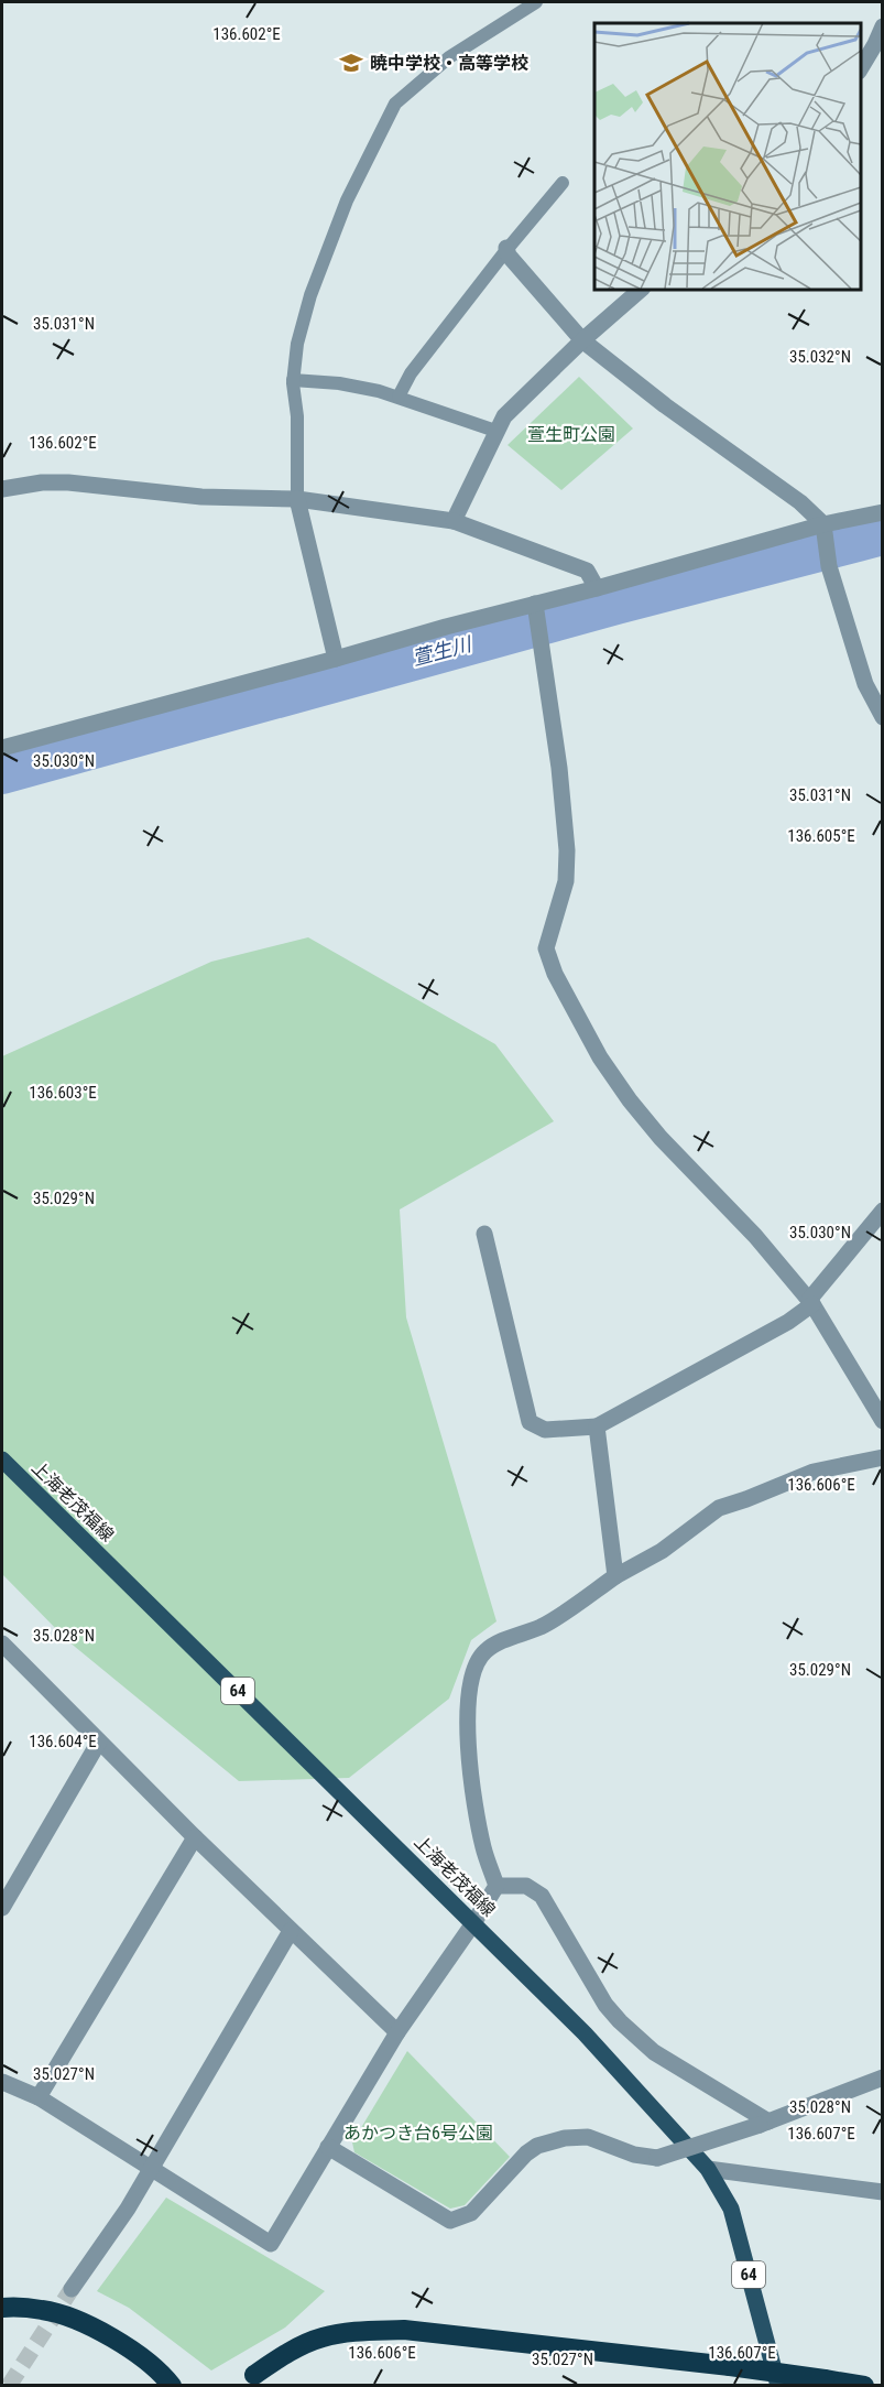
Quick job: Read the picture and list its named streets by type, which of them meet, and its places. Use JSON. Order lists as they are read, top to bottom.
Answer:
{
  "streets": {
    "main road": ["上海老茂福線", "64"]
  },
  "water": ["萱生川"],
  "parks": ["萱生町公園", "あかつき台6号公園"],
  "places": {
    "school or university": ["暁中学校・高等学校"]
  },
  "coordinates": [
    "136.602°E",
    "35.031°N",
    "35.032°N",
    "35.030°N",
    "136.605°E",
    "136.603°E",
    "35.029°N",
    "136.606°E",
    "35.028°N",
    "136.604°E",
    "35.027°N",
    "136.607°E"
  ]
}
